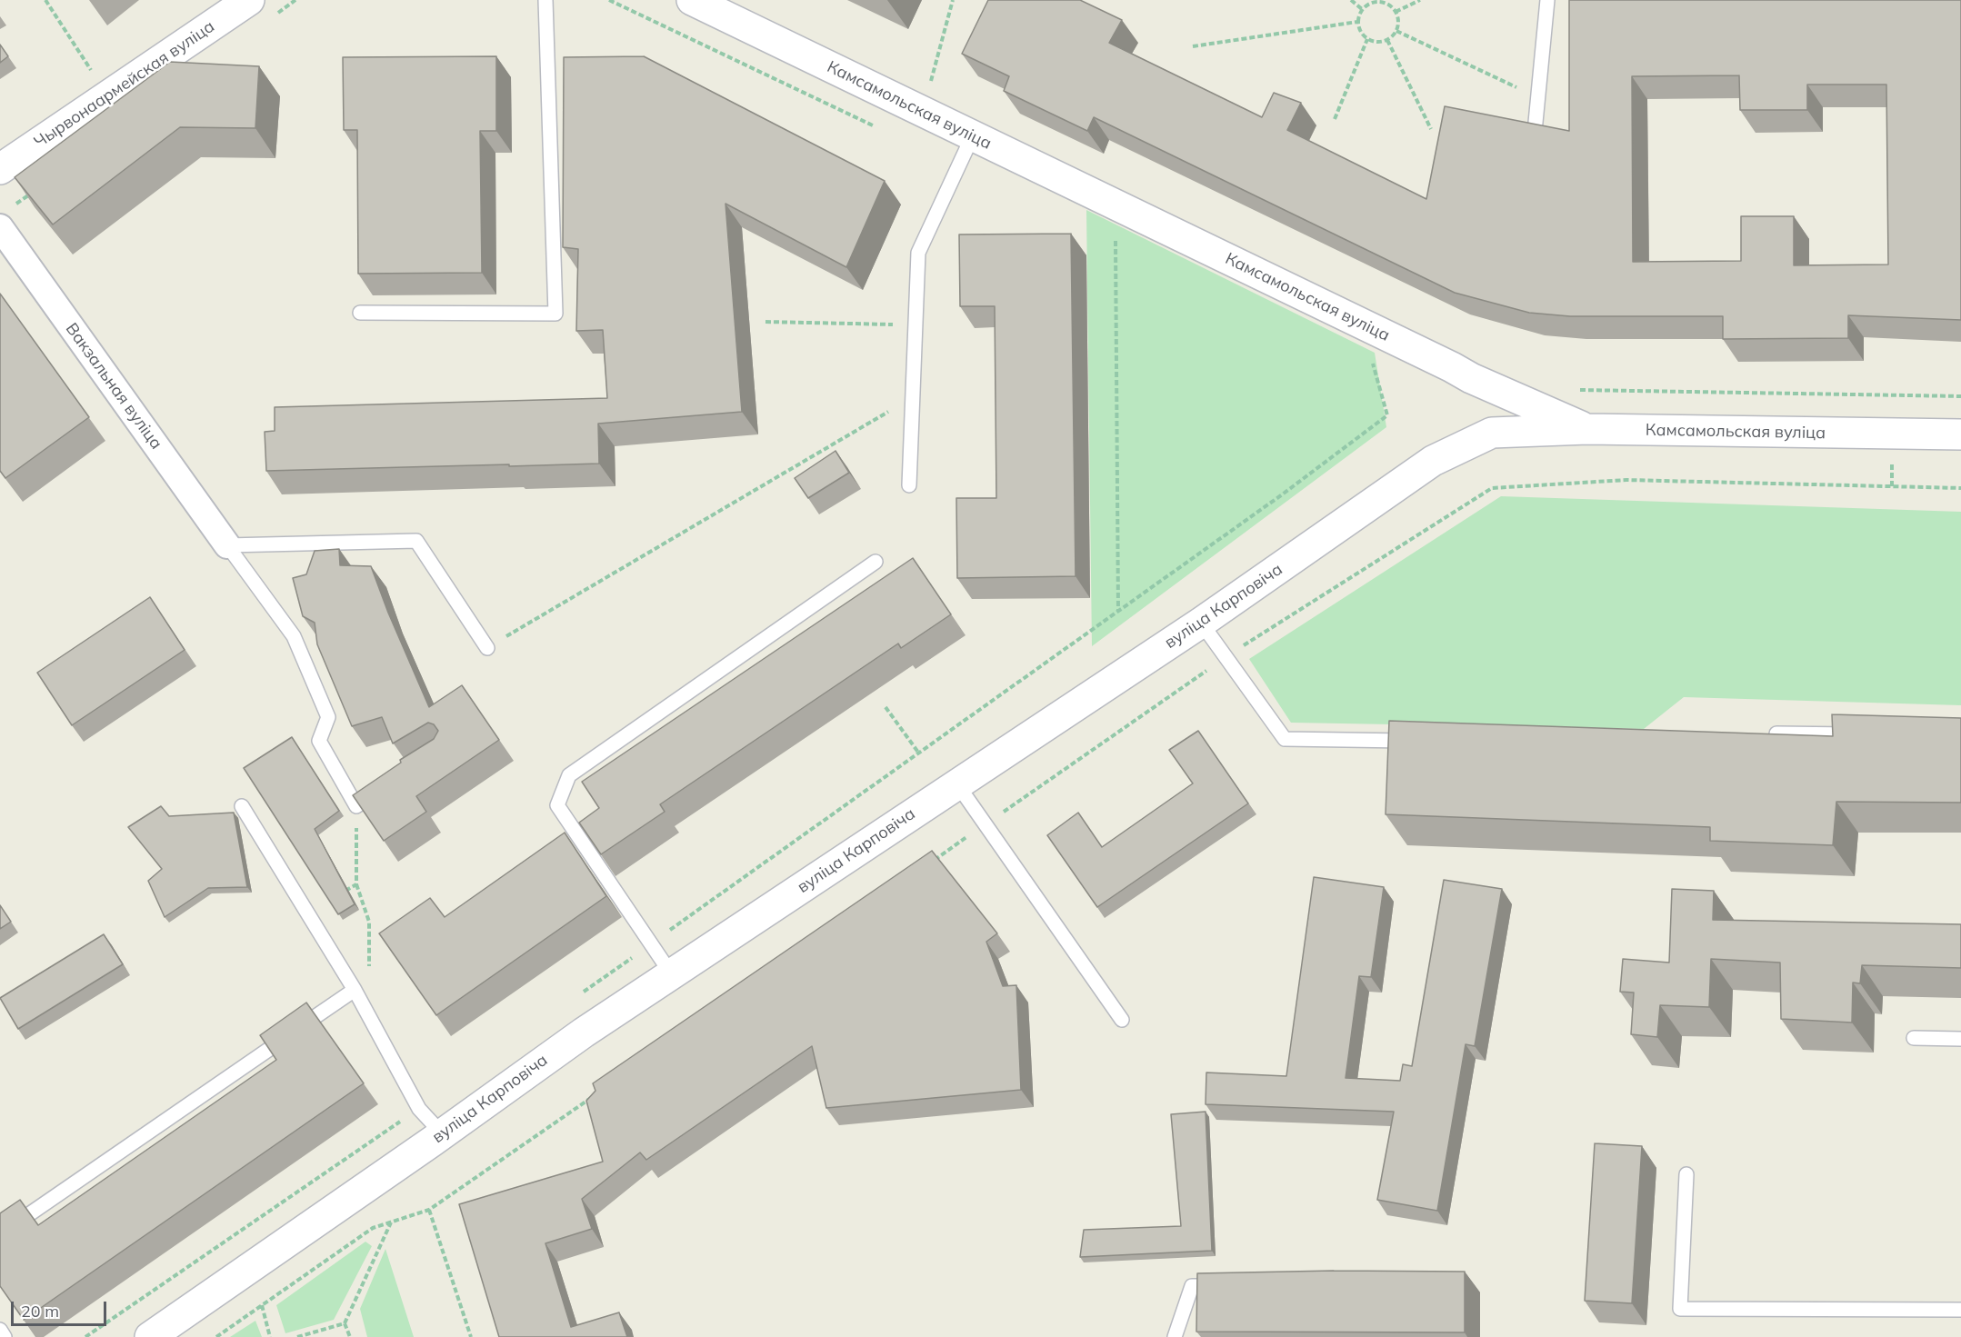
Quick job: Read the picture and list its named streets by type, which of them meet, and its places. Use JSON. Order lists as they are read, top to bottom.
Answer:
{
  "streets": {
    "street": [
      "Чырвонаармейская вуліца",
      "Камсамольская вуліца",
      "Вакзальная вуліца",
      "вуліца Карповіча"
    ]
  },
  "crossings": [
    ["Камсамольская вуліца", "вуліца Карповіча"]
  ],
  "scale_bar": "20 m"
}
